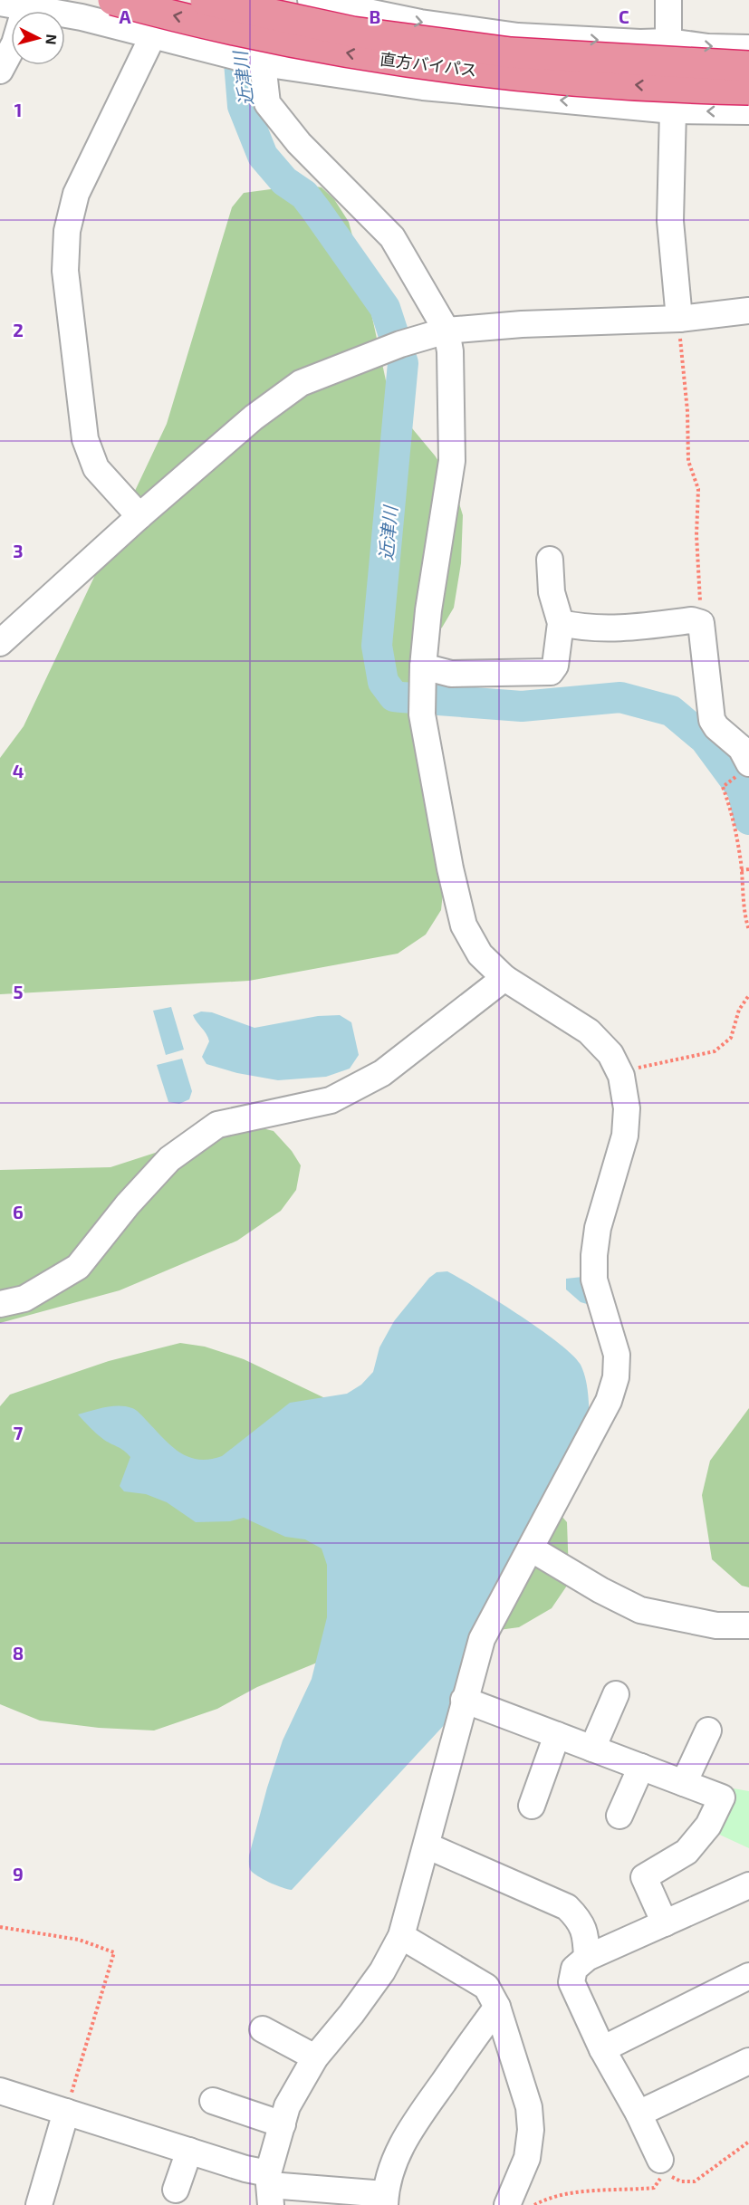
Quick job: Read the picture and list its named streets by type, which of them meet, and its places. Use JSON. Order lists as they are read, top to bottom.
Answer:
{
  "streets": {
    "highway": ["直方バイパス"]
  },
  "water": ["近津川"],
  "north": "right",
  "grid": {
    "columns": ["A", "B", "C"],
    "rows": [
      "1",
      "2",
      "3",
      "4",
      "5",
      "6",
      "7",
      "8",
      "9"
    ]
  }
}
